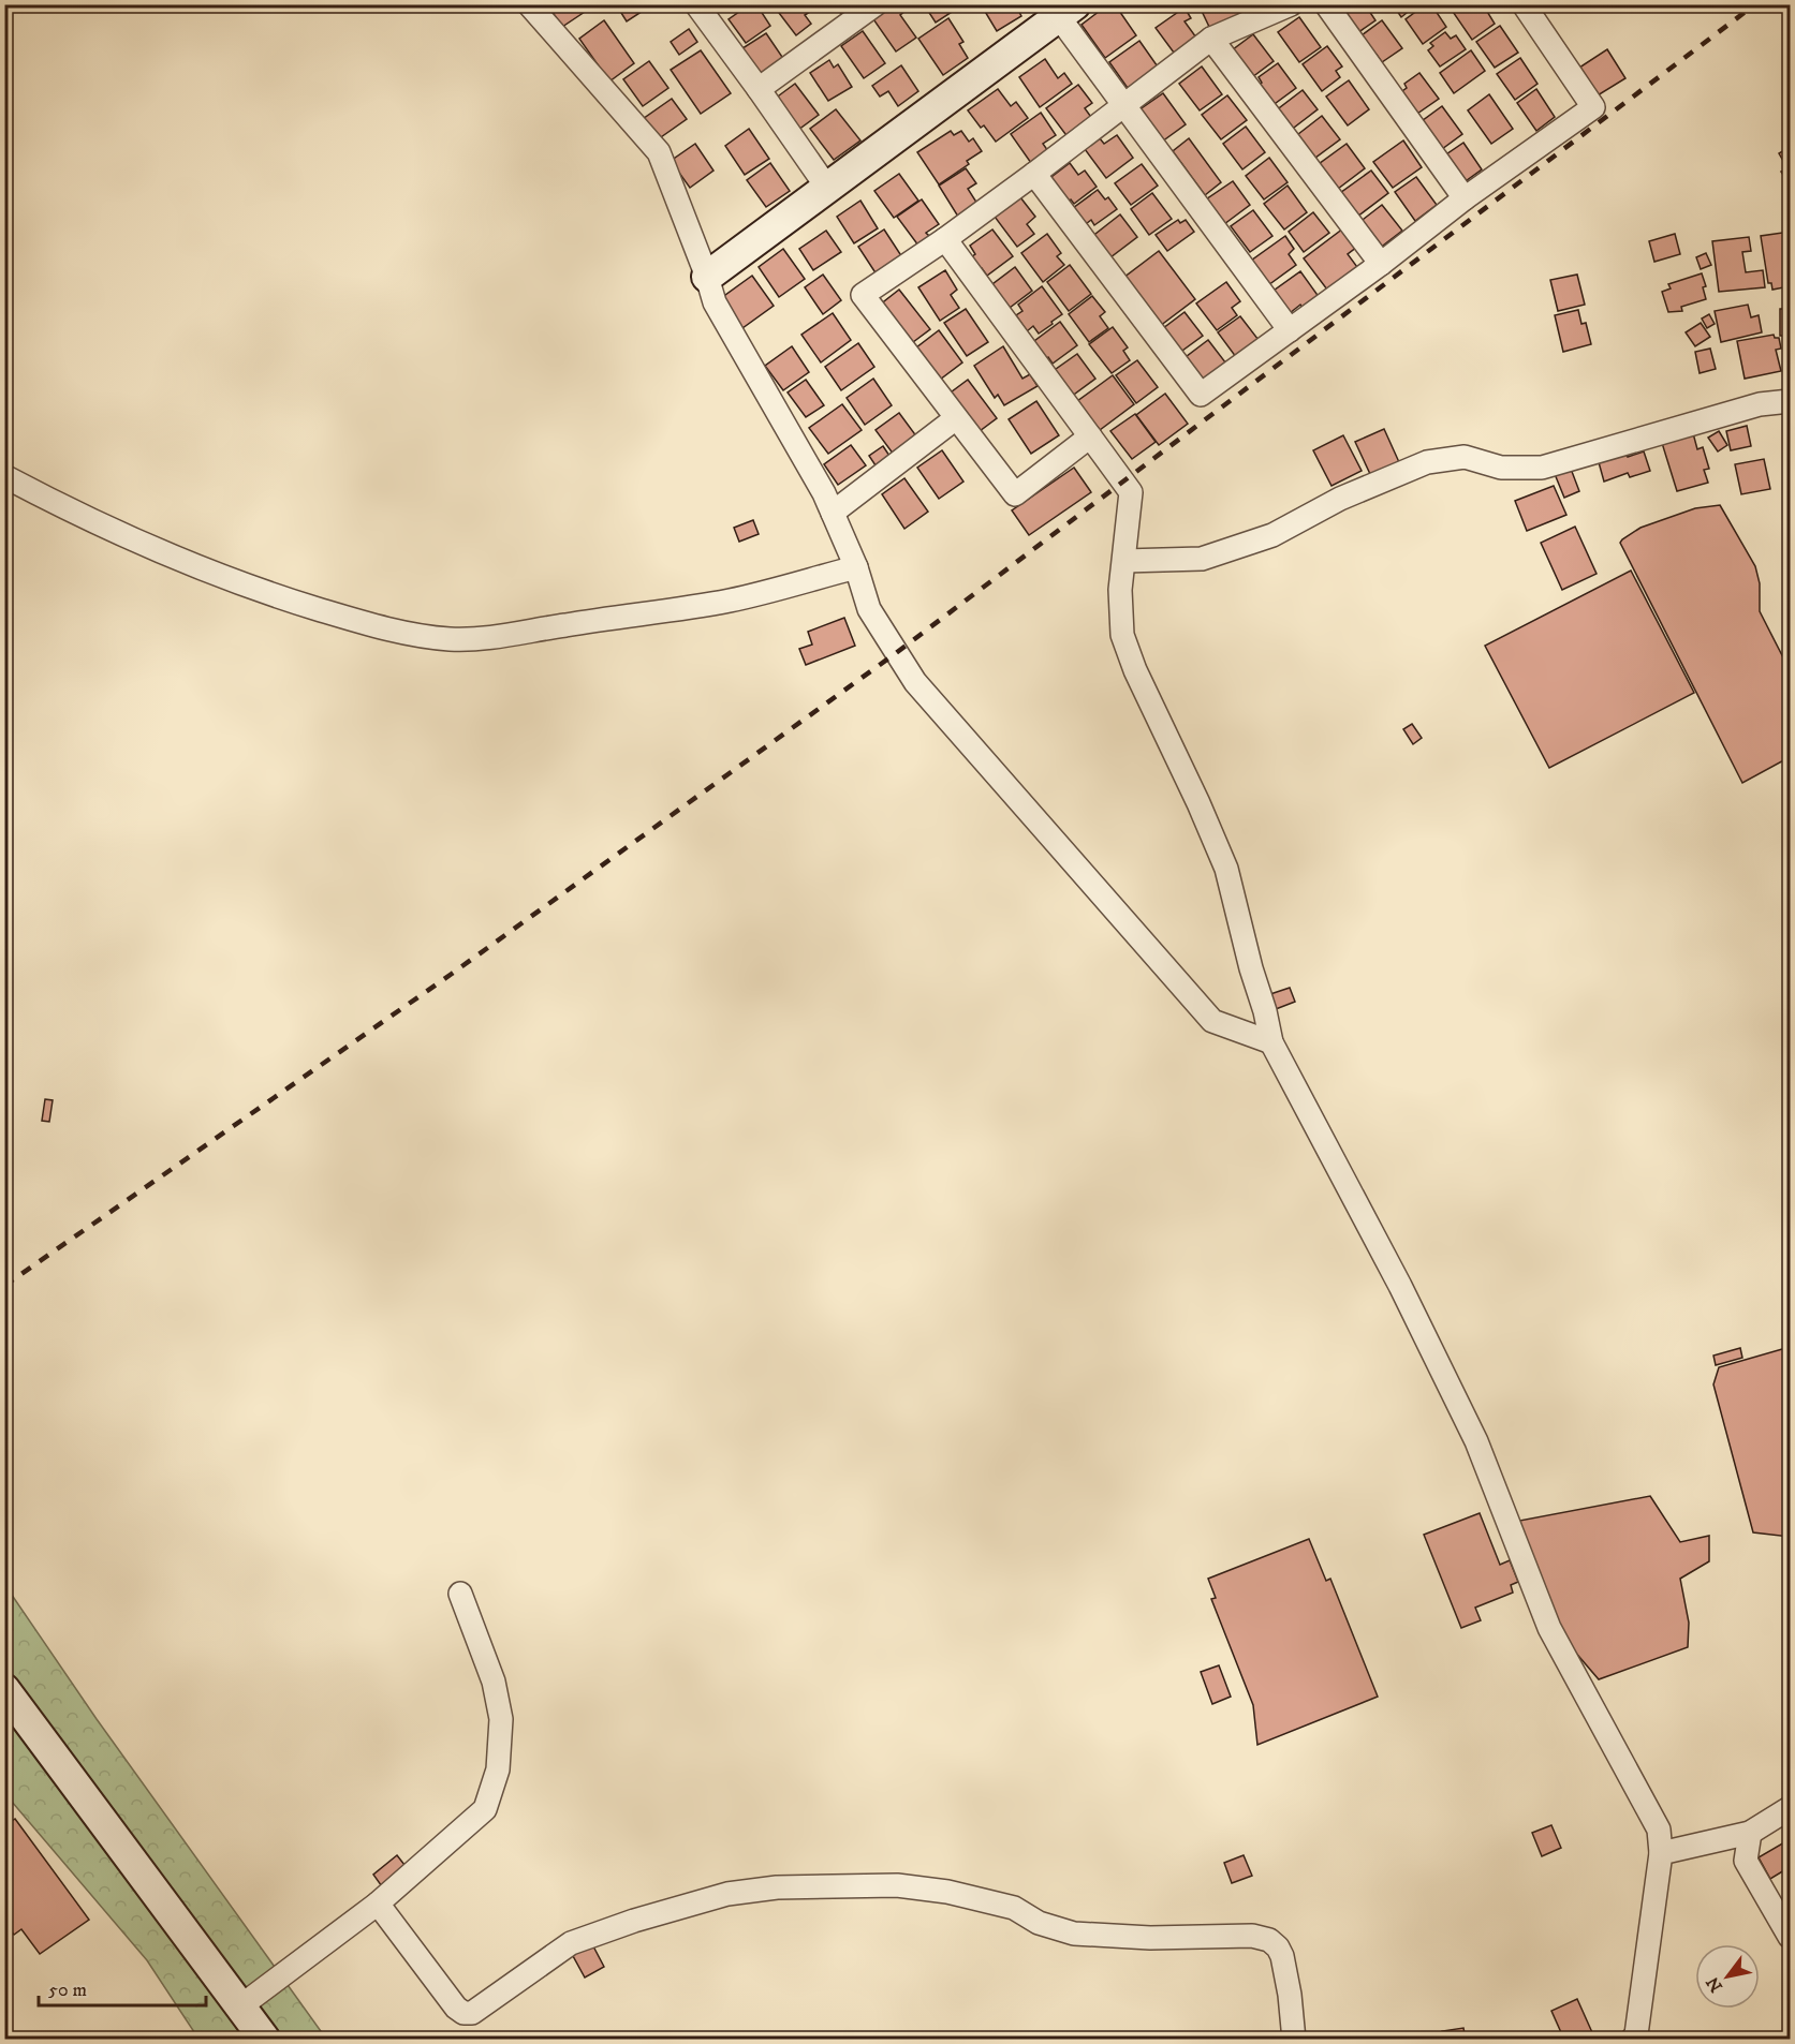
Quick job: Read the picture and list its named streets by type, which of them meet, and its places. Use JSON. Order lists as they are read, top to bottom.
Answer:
{
  "scale_bar": "50 m",
  "north": "bottom left"
}
